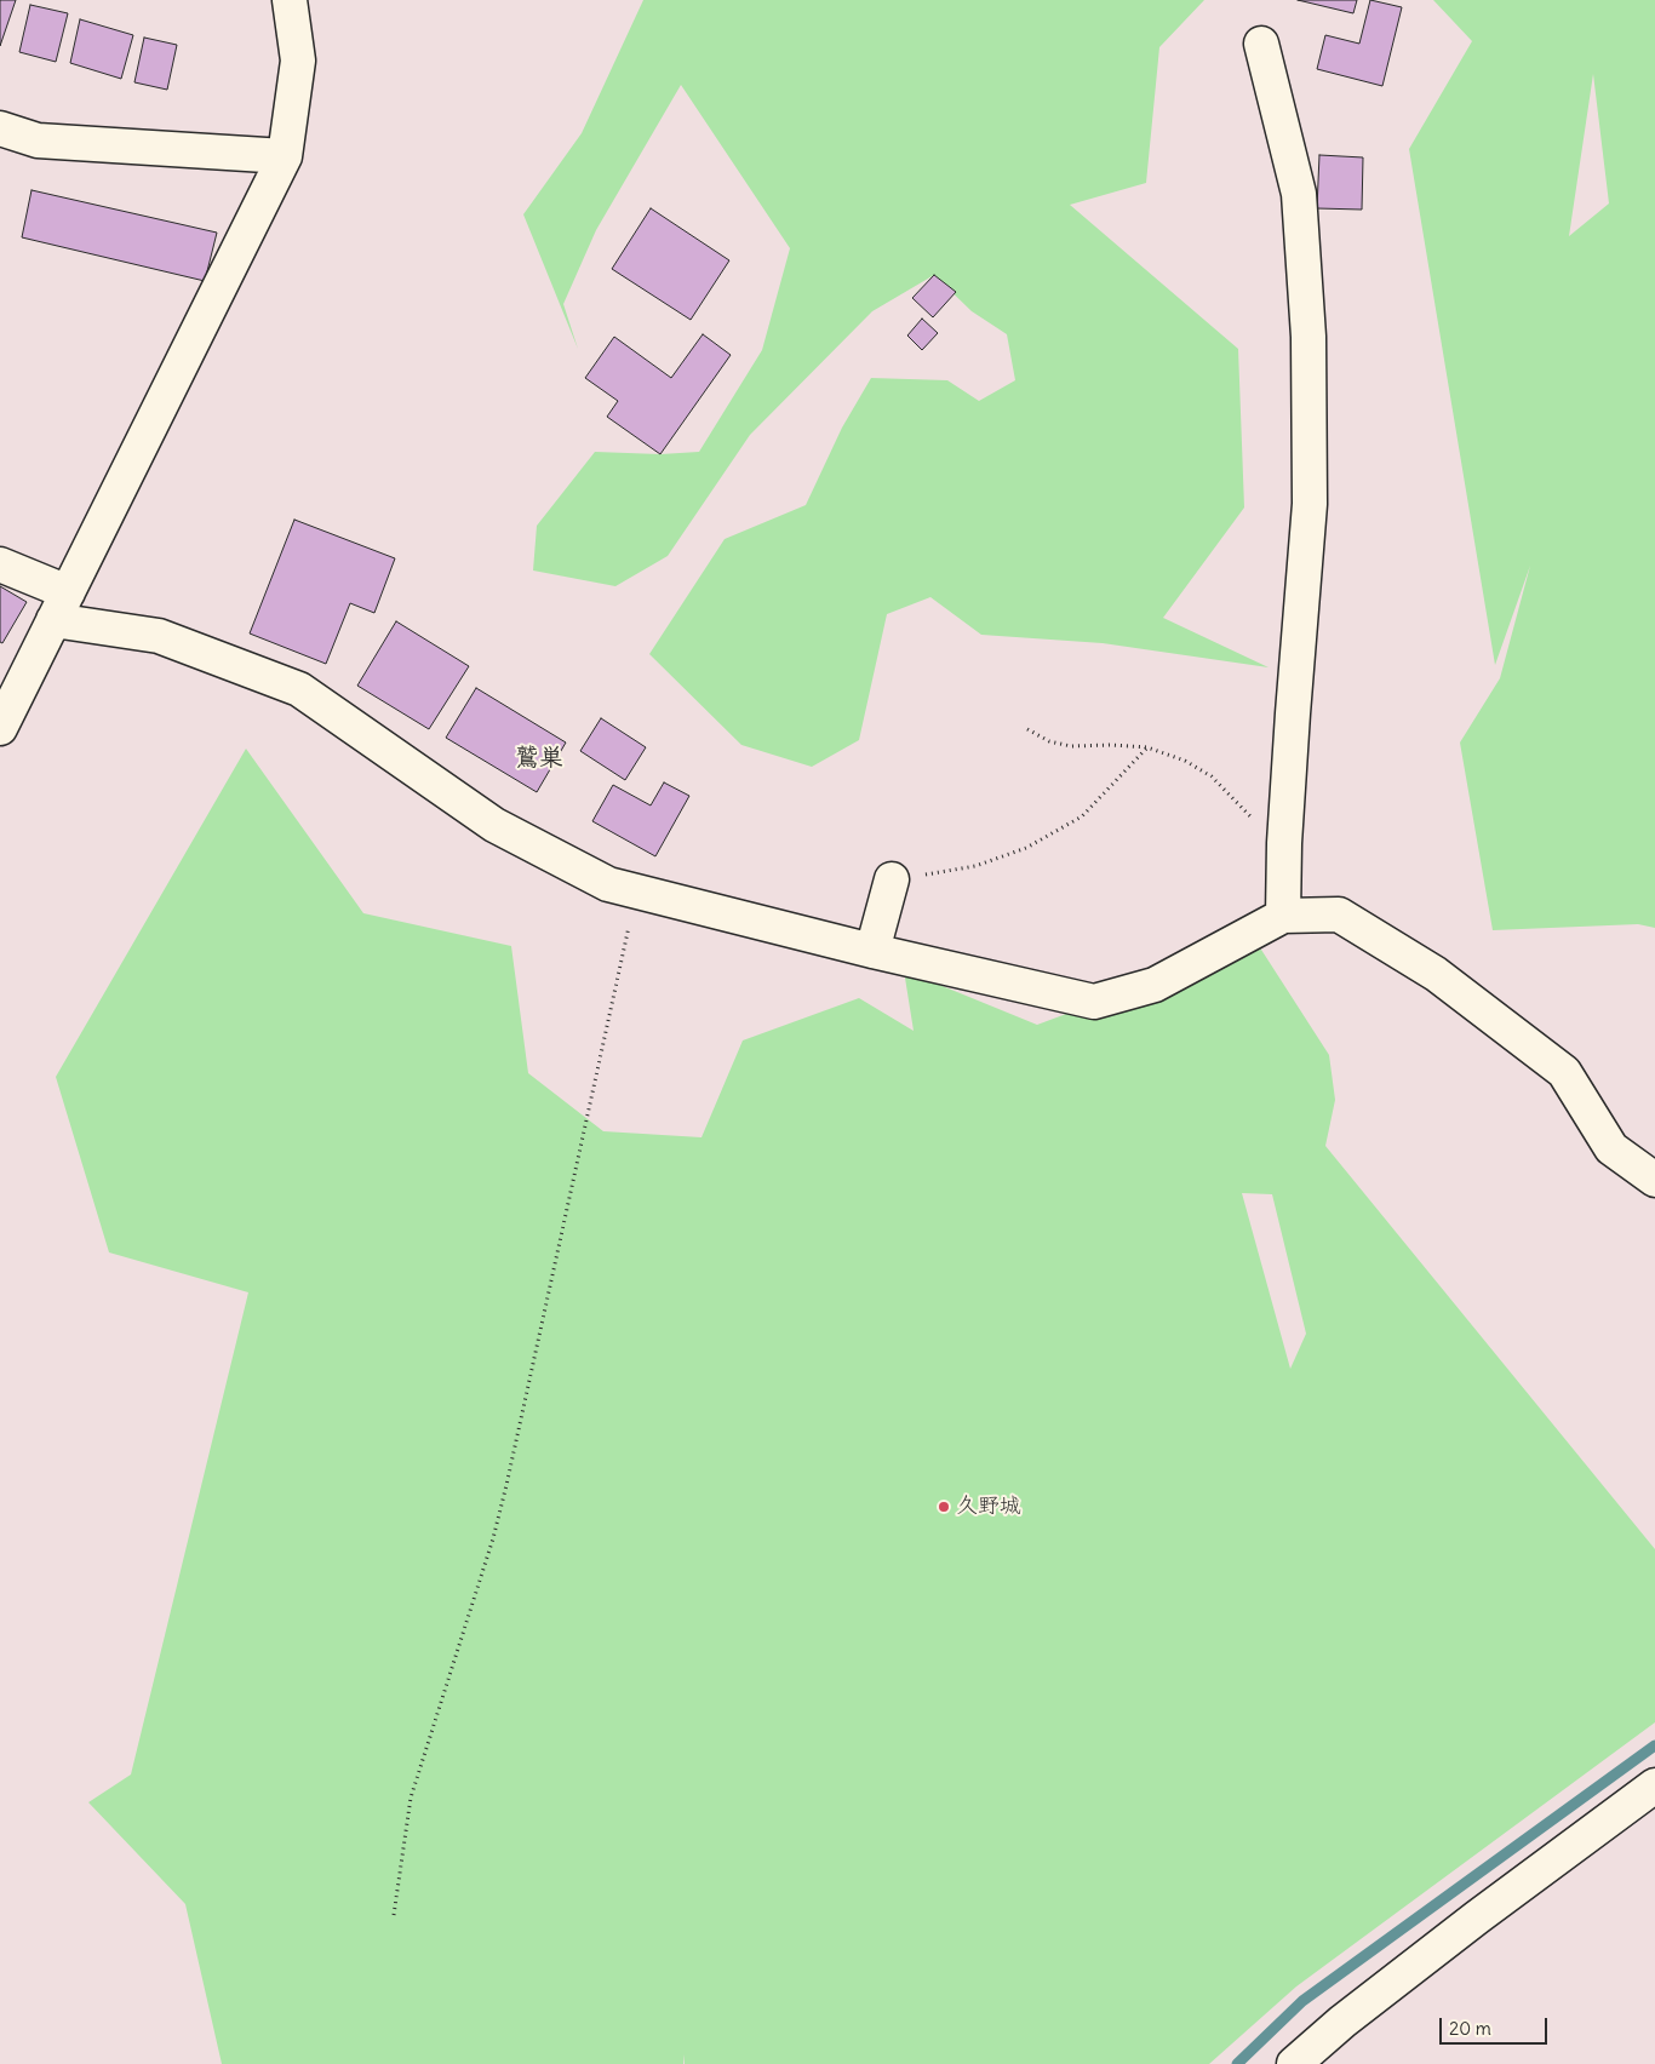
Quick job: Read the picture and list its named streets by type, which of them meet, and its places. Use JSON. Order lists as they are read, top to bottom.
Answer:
{
  "districts": ["鷲巣"],
  "places": ["久野城"],
  "scale_bar": "20 m"
}
